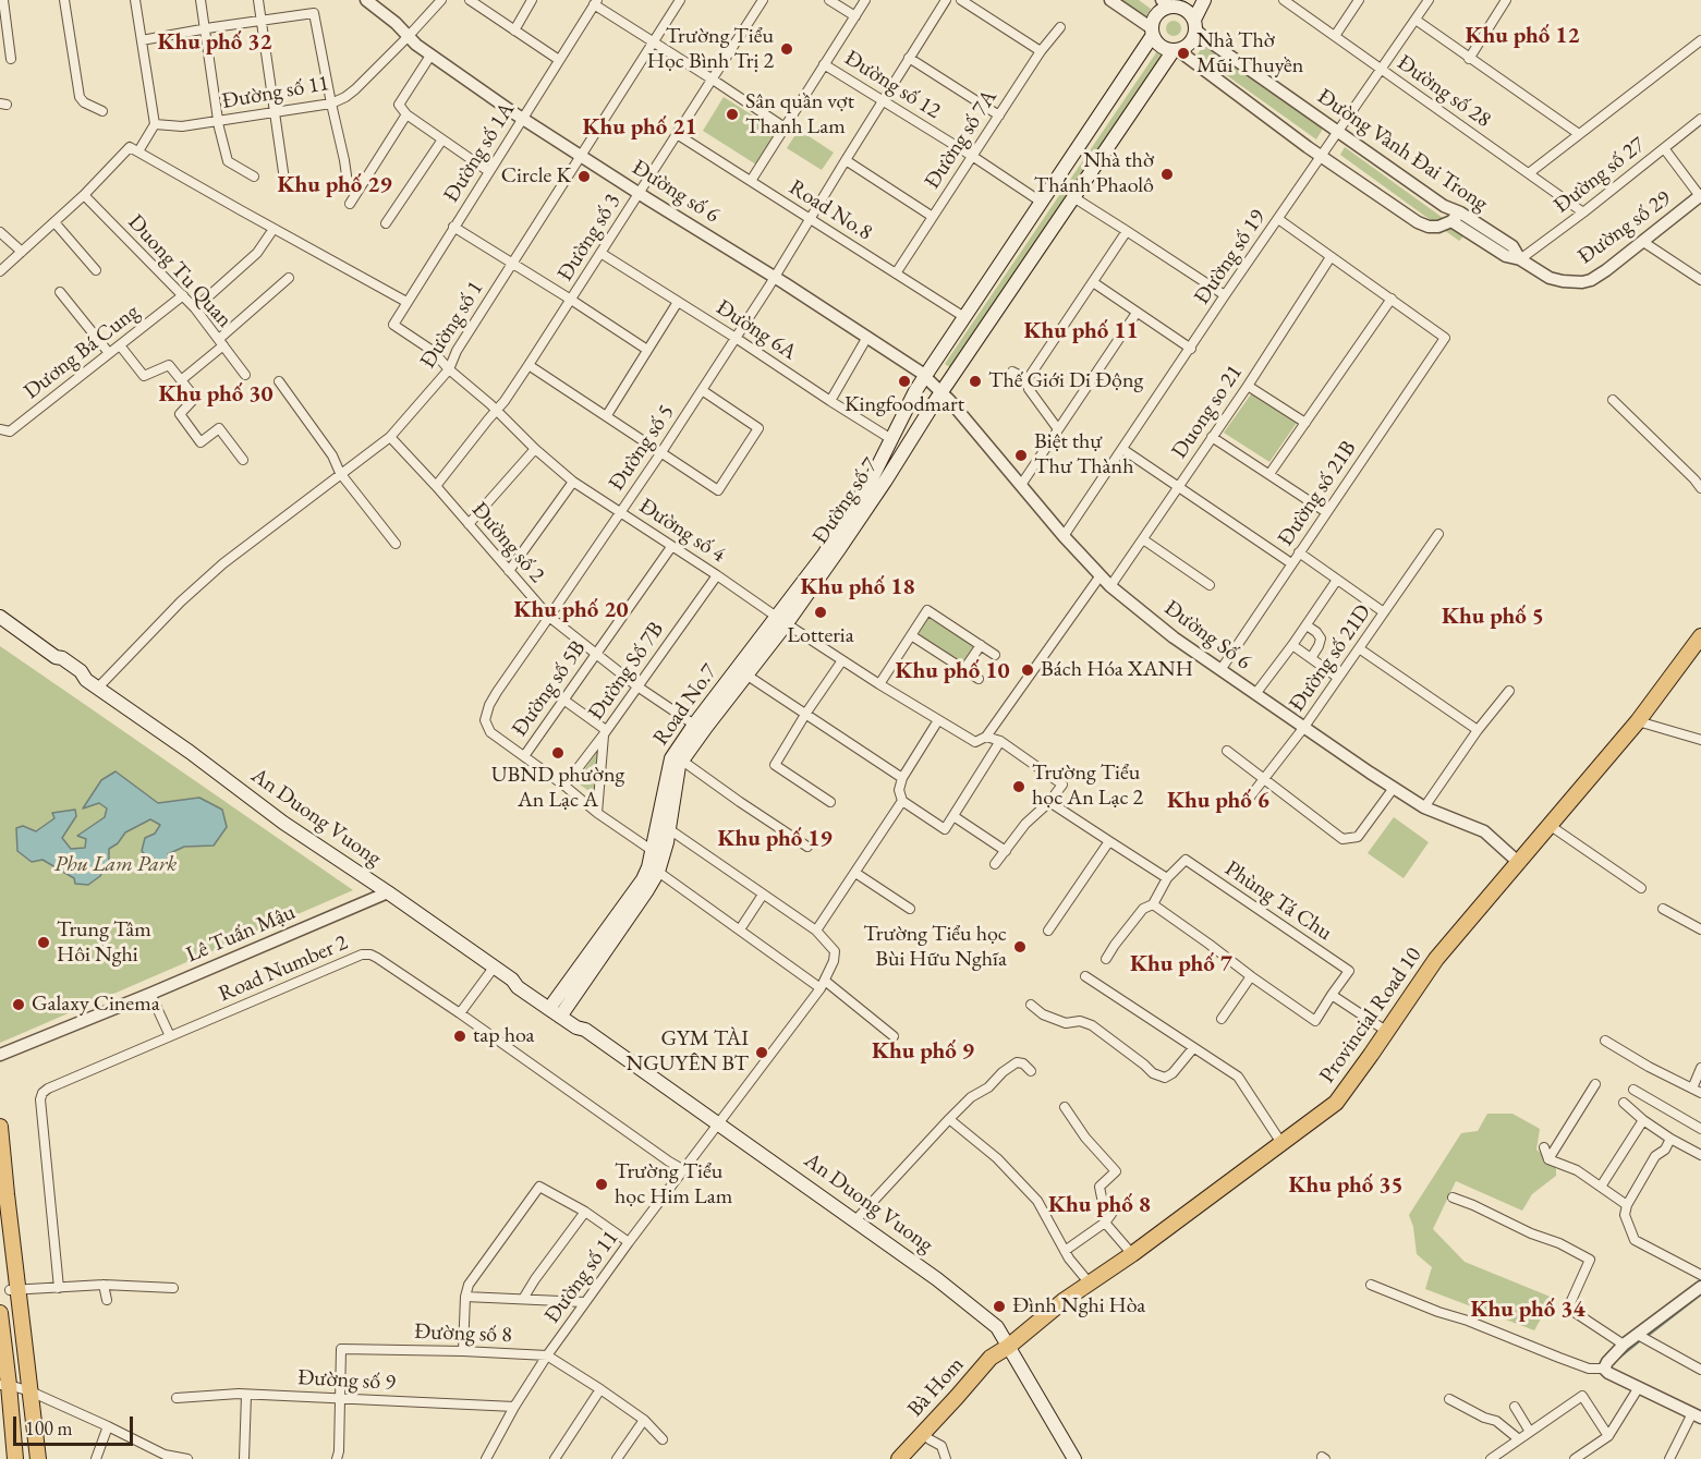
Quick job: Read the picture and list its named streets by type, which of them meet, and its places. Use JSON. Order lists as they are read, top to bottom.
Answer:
{
  "streets": {
    "main road": [
      "Đường số 7",
      "Road No.7",
      "An Duong Vuong",
      "Provincial Road 10",
      "Bà Hom"
    ],
    "street": [
      "Đường số 12",
      "Đường số 28",
      "Đường số 11",
      "Đường số 7A",
      "Đường Vành Đai Trong",
      "Đường số 1A",
      "Đường số 27",
      "Đường số 6",
      "Road No.8",
      "Đường số 29",
      "Đường số 3",
      "Đường số 19",
      "Duong Tu Quan",
      "Đường số 1",
      "Đường 6A",
      "Dương Bá Cung",
      "Duong so 21",
      "Đường số 5",
      "Đường số 21B",
      "Đường số 4",
      "Đường số 2",
      "Đường Số 6",
      "Đường số 21D",
      "Đường Số 7B",
      "Đường số 5B",
      "Phùng Tá Chu",
      "Lê Tuấn Mậu",
      "Road Number 2",
      "Đường số 8",
      "Đường số 9"
    ]
  },
  "crossings": [
    ["Đường số 12", "Đường số 7A"],
    ["Đường số 12", "Đường số 5"],
    ["Đường số 12", "Đường số 7"],
    ["Đường số 28", "Đường số 27"],
    ["Đường số 28", "Đường số 19"],
    ["Đường số 11", "Đường số 6"],
    ["Đường số 11", "An Duong Vuong"],
    ["Đường số 11", "Road Number 2"],
    ["Đường số 11", "Đường số 8"],
    ["Đường số 11", "Đường số 9"],
    ["Đường số 7A", "Road No.8"],
    ["Đường Vành Đai Trong", "Đường số 27"],
    ["Đường Vành Đai Trong", "Đường số 29"],
    ["Đường Vành Đai Trong", "Đường số 19"],
    ["Đường Vành Đai Trong", "Đường số 7"],
    ["Đường số 1A", "Đường số 6"],
    ["Đường số 1A", "Đường số 4"],
    ["Đường số 6", "Đường số 3"],
    ["Đường số 6", "Đường số 1"],
    ["Đường số 6", "Đường số 5"],
    ["Đường số 6", "Đường số 7"],
    ["Đường số 6", "Đường Số 6"],
    ["Road No.8", "Đường số 3"],
    ["Road No.8", "Đường số 5"],
    ["Road No.8", "Đường số 7"],
    ["Đường số 3", "Đường 6A"],
    ["Đường số 3", "Đường số 4"],
    ["Đường số 3", "Đường số 2"],
    ["Đường số 19", "Đường Số 6"],
    ["Duong Tu Quan", "Dương Bá Cung"],
    ["Đường số 1", "Đường số 4"],
    ["Đường số 1", "Đường số 2"],
    ["Đường số 1", "An Duong Vuong"],
    ["Đường 6A", "Đường số 5"],
    ["Đường 6A", "Đường số 7"],
    ["Đường 6A", "Road No.7"],
    ["Duong so 21", "Đường Số 6"],
    ["Đường số 5", "Đường số 7"],
    ["Đường số 5", "Đường số 4"],
    ["Đường số 5", "Đường số 2"],
    ["Đường số 5", "Đường Số 7B"],
    ["Đường số 5", "Đường số 5B"],
    ["Đường số 5", "Road No.7"],
    ["Đường số 21B", "Đường Số 6"],
    ["Đường số 7", "Đường số 4"],
    ["Đường số 7", "Đường số 2"],
    ["Đường số 7", "Đường Số 6"],
    ["Đường số 7", "Road No.7"],
    ["Đường số 7", "An Duong Vuong"],
    ["Đường số 4", "Đường Số 7B"],
    ["Đường số 4", "Đường số 5B"],
    ["Đường số 4", "Road No.7"],
    ["Đường số 2", "Đường Số 7B"],
    ["Đường số 2", "Đường số 5B"],
    ["Đường số 2", "Road No.7"],
    ["Đường Số 6", "Đường số 21D"],
    ["Đường Số 6", "Provincial Road 10"],
    ["Road No.7", "An Duong Vuong"],
    ["An Duong Vuong", "Lê Tuấn Mậu"],
    ["An Duong Vuong", "Provincial Road 10"],
    ["Provincial Road 10", "Bà Hom"],
    ["Đường số 8", "Đường số 9"]
  ],
  "districts": [
    "Khu phố 12",
    "Khu phố 32",
    "Khu phố 21",
    "Khu phố 29",
    "Khu phố 11",
    "Khu phố 30",
    "Khu phố 18",
    "Khu phố 20",
    "Khu phố 5",
    "Khu phố 10",
    "Khu phố 6",
    "Khu phố 19",
    "Khu phố 7",
    "Khu phố 9",
    "Khu phố 35",
    "Khu phố 8",
    "Khu phố 34"
  ],
  "parks": ["Phu Lam Park"],
  "places": [
    "Trường Tiểu Học Bình Trị 2",
    "Nhà Thờ Mũi Thuyền",
    "Sân quần vợt Thanh Lam",
    "Nhà thờ Thánh Phaolô",
    "Circle K",
    "Kingfoodmart",
    "Thế Giới Di Động",
    "Biệt thự Thư Thành",
    "Lotteria",
    "Bách Hóa XANH",
    "UBND phường An Lạc A",
    "Trường Tiểu học An Lạc 2",
    "Trung Tâm Hôi Nghi",
    "Trường Tiểu học Bùi Hữu Nghĩa",
    "Galaxy Cinema",
    "tap hoa",
    "GYM TÀI NGUYÊN BT",
    "Trường Tiểu học Him Lam",
    "Đình Nghi Hòa"
  ],
  "scale_bar": "100 m"
}
